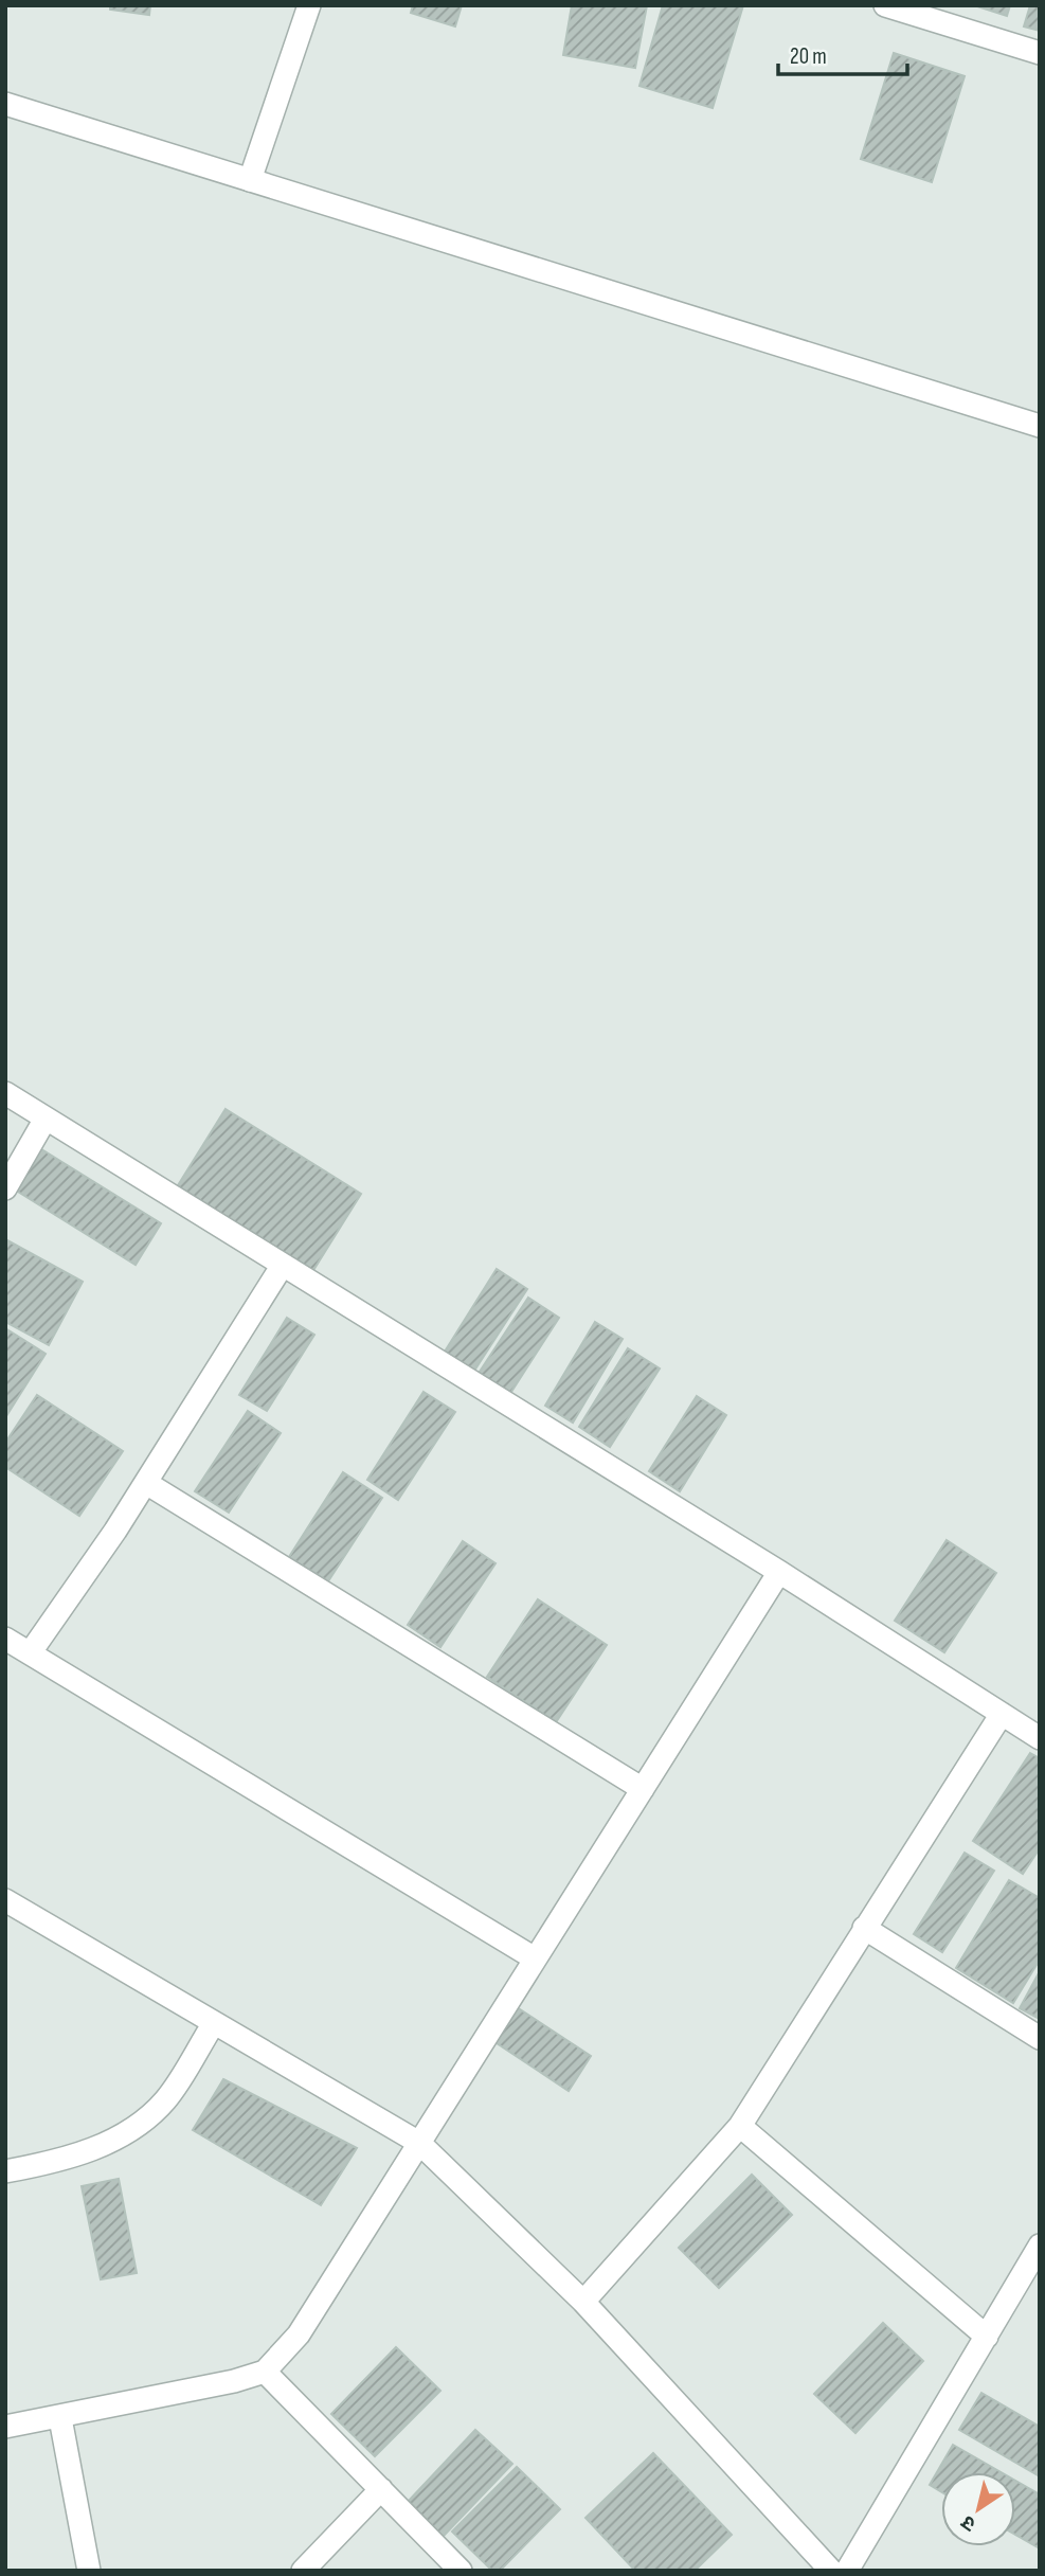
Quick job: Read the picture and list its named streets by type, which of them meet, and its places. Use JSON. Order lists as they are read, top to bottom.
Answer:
{
  "scale_bar": "20 m",
  "north": "bottom left"
}
